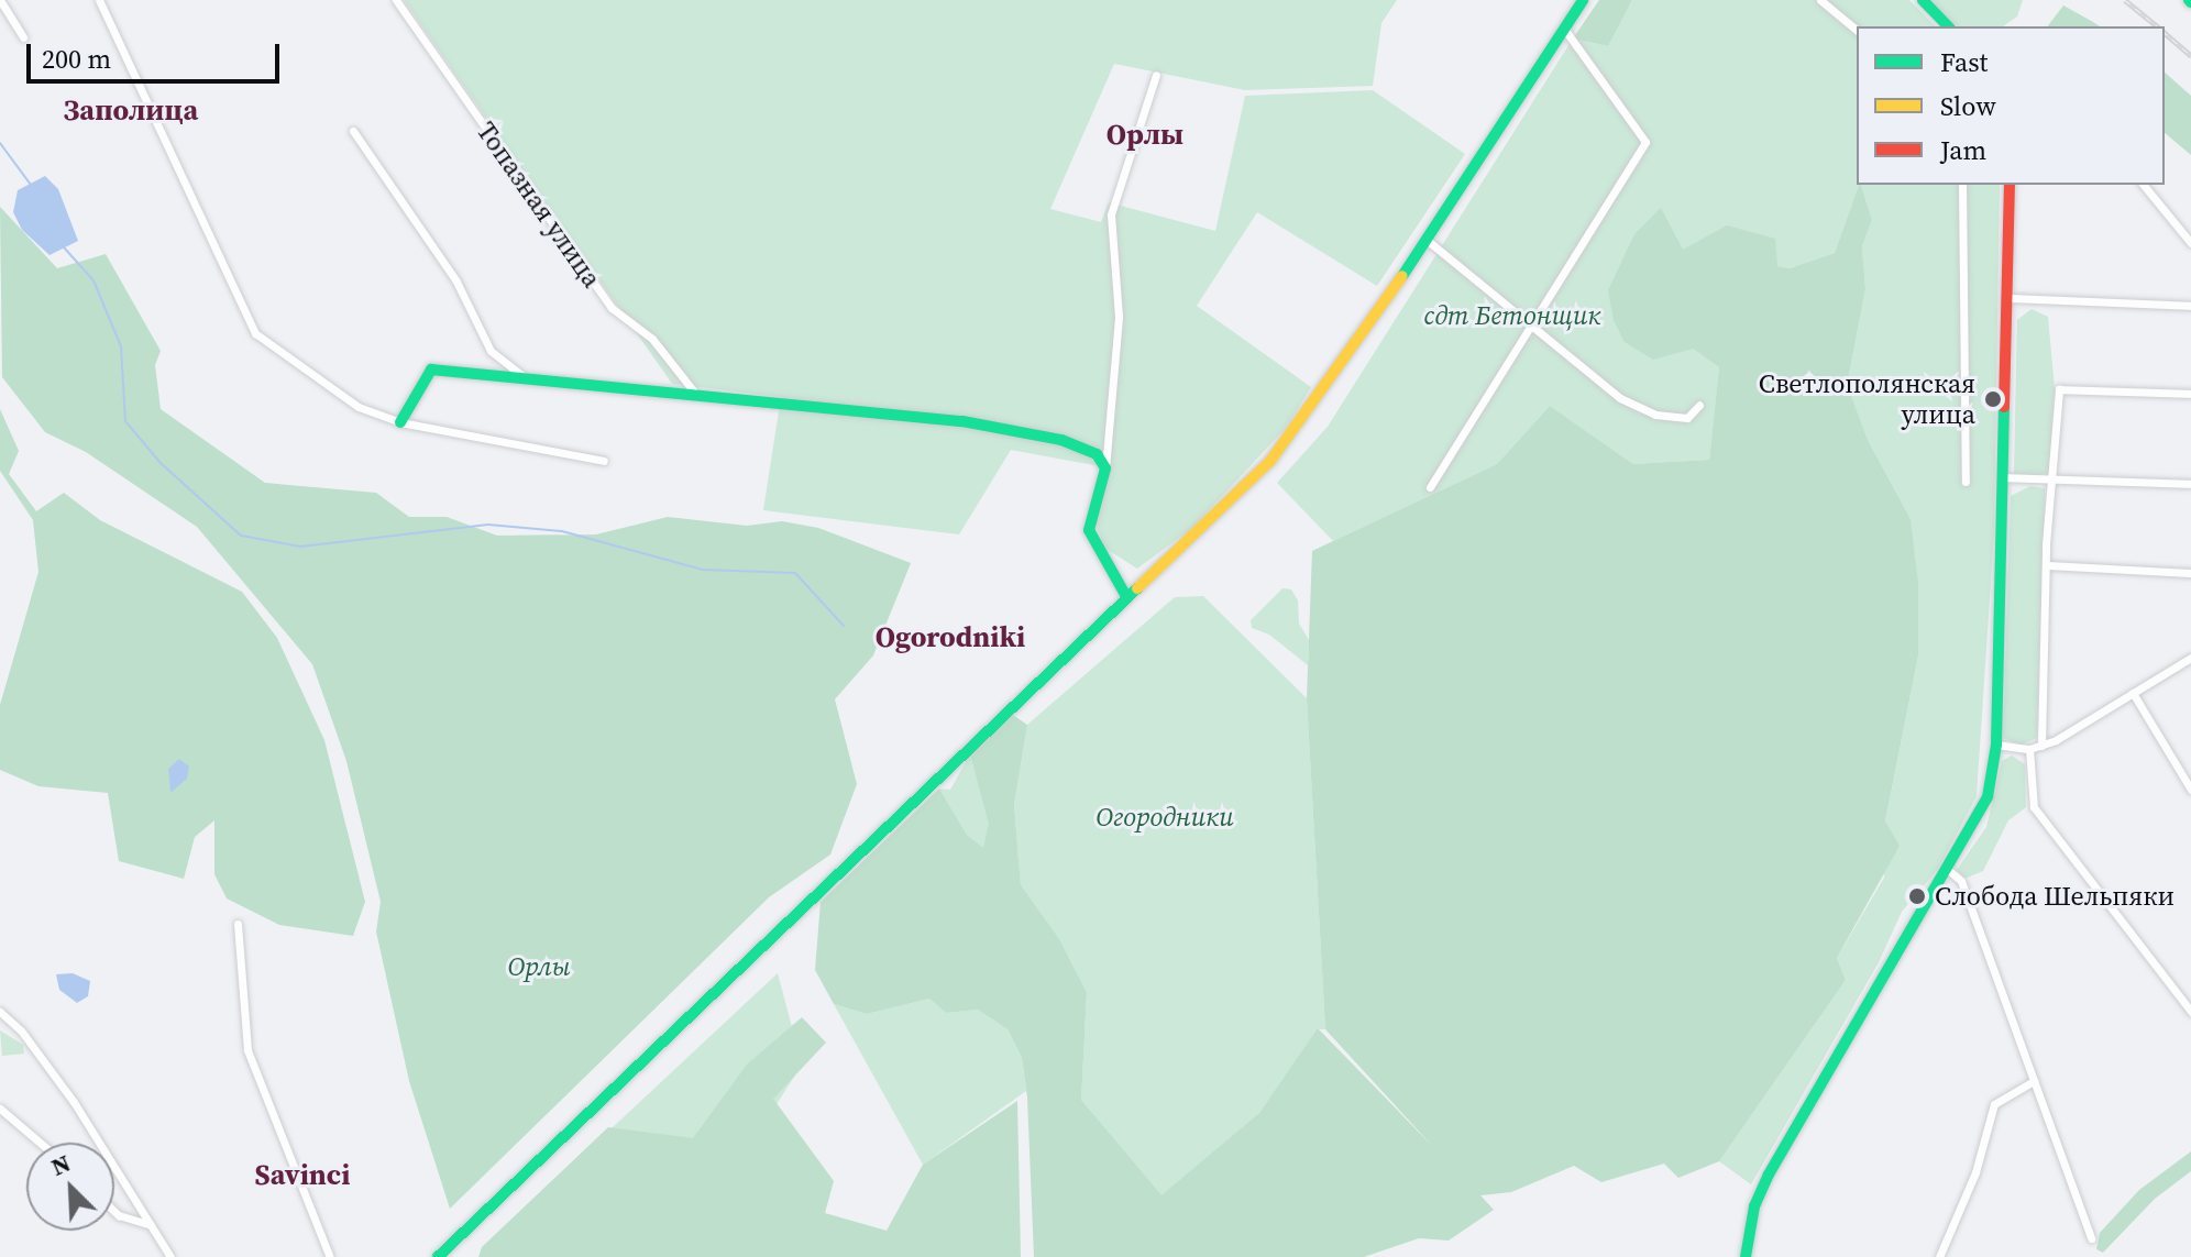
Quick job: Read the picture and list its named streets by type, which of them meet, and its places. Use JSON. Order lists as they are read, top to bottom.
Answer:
{
  "streets": {
    "street": ["Топазная улица"]
  },
  "districts": [
    "Заполица",
    "Орлы",
    "Ogorodniki",
    "Savinci"
  ],
  "parks": ["сдт Бетонщик", "Огородники", "Орлы"],
  "places": ["Светлополянская улица", "Слобода Шельпяки"],
  "legend": ["Fast", "Slow", "Jam"],
  "scale_bar": "200 m",
  "north": "top left"
}
